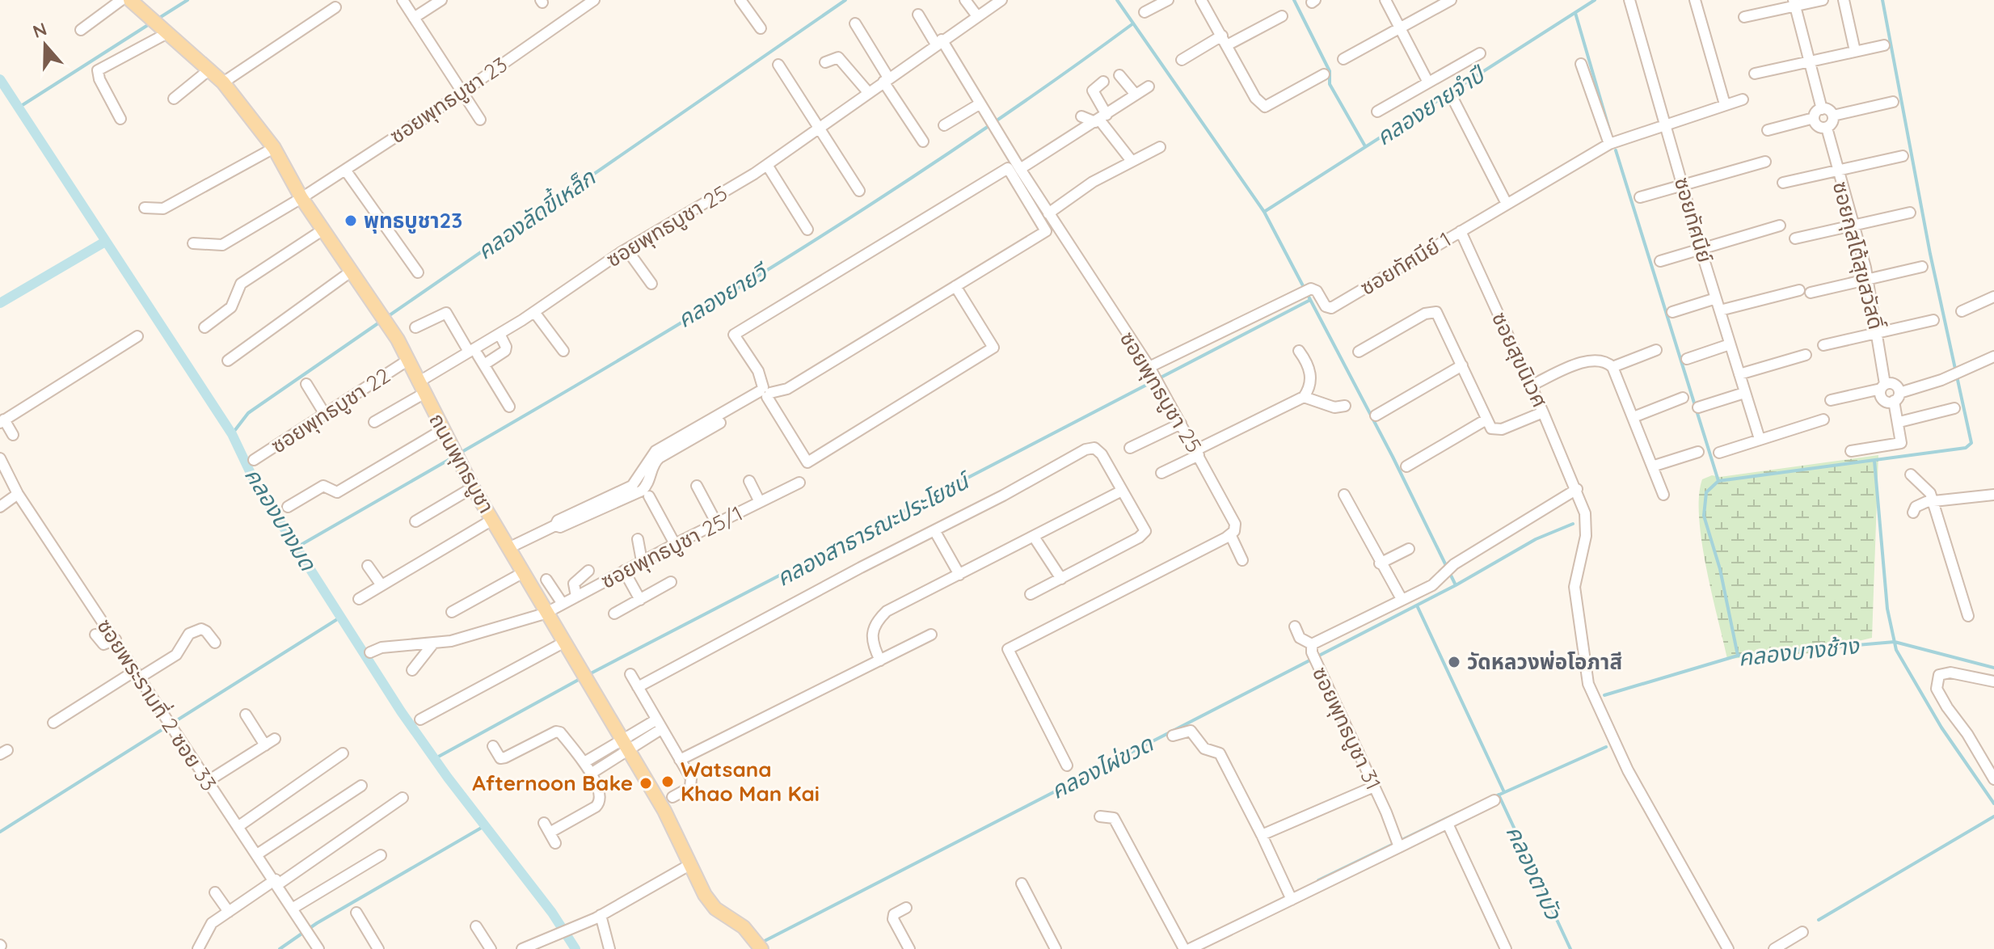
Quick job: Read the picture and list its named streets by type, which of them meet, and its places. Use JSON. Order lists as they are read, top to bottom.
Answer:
{
  "streets": {
    "main road": ["ถนนพุทธบูชา"],
    "street": [
      "ซอยพุทธบูชา 23",
      "ซอยทัศนีย์",
      "ซอยพุทธบูชา 25",
      "ซอยกุสโต้สุขสวัสดิ์",
      "ซอยทัศนีย์ 1",
      "ซอยสุขนิเวศ",
      "ซอยพุทธบูชา 22",
      "ซอยพุทธบูชา 25/1",
      "ซอยพระรามที่ 2 ซอย 33",
      "ซอยพุทธบูชา 31"
    ]
  },
  "crossings": [
    ["ซอยพุทธบูชา 23", "ถนนพุทธบูชา"],
    ["ซอยทัศนีย์", "ซอยทัศนีย์ 1"],
    ["ซอยพุทธบูชา 25", "ซอยทัศนีย์ 1"],
    ["ซอยพุทธบูชา 25", "ถนนพุทธบูชา"],
    ["ซอยทัศนีย์ 1", "ซอยสุขนิเวศ"],
    ["ซอยสุขนิเวศ", "ซอยพุทธบูชา 31"],
    ["ซอยพุทธบูชา 22", "ถนนพุทธบูชา"],
    ["ถนนพุทธบูชา", "ซอยพุทธบูชา 25/1"]
  ],
  "water": [
    "คลองยายจำปี",
    "คลองลัดขี้เหล็ก",
    "คลองยายวี",
    "คลองบางมด",
    "คลองสาธารณะประโยชน์",
    "คลองบางช้าง",
    "คลองไผ่ขวด",
    "คลองตาบัว"
  ],
  "places": [
    "พุทธบูชา23",
    "วัดหลวงพ่อโอภาสี",
    "Watsana Khao Man Kai",
    "Afternoon Bake"
  ],
  "north": "top"
}
